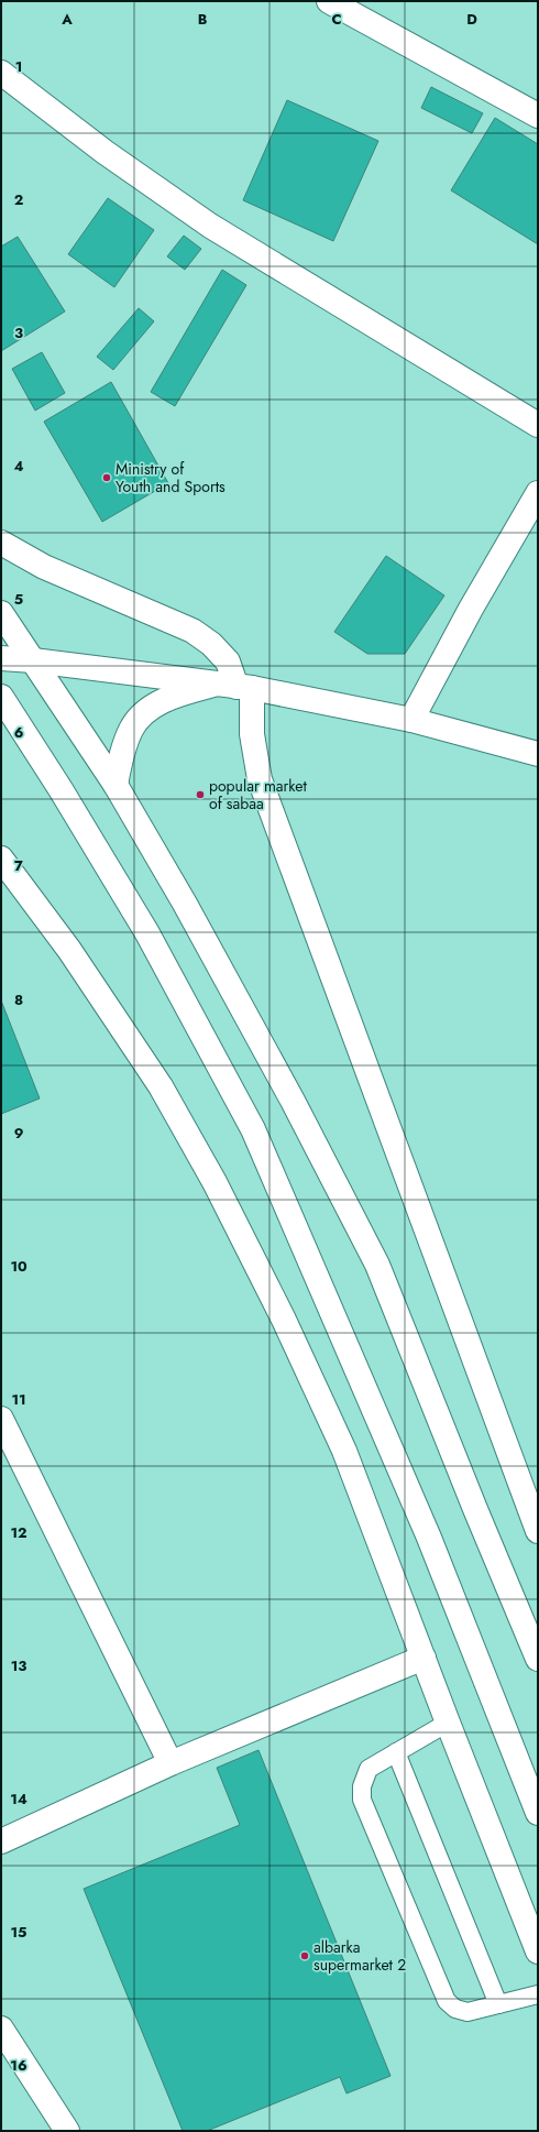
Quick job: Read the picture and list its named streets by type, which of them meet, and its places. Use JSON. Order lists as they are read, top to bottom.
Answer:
{
  "places": ["Ministry of Youth and Sports", "popular market of sabaa", "albarka supermarket 2"],
  "grid": {
    "columns": [
      "A",
      "B",
      "C",
      "D"
    ],
    "rows": [
      "1",
      "2",
      "3",
      "4",
      "5",
      "6",
      "7",
      "8",
      "9",
      "10",
      "11",
      "12",
      "13",
      "14",
      "15",
      "16"
    ]
  }
}
